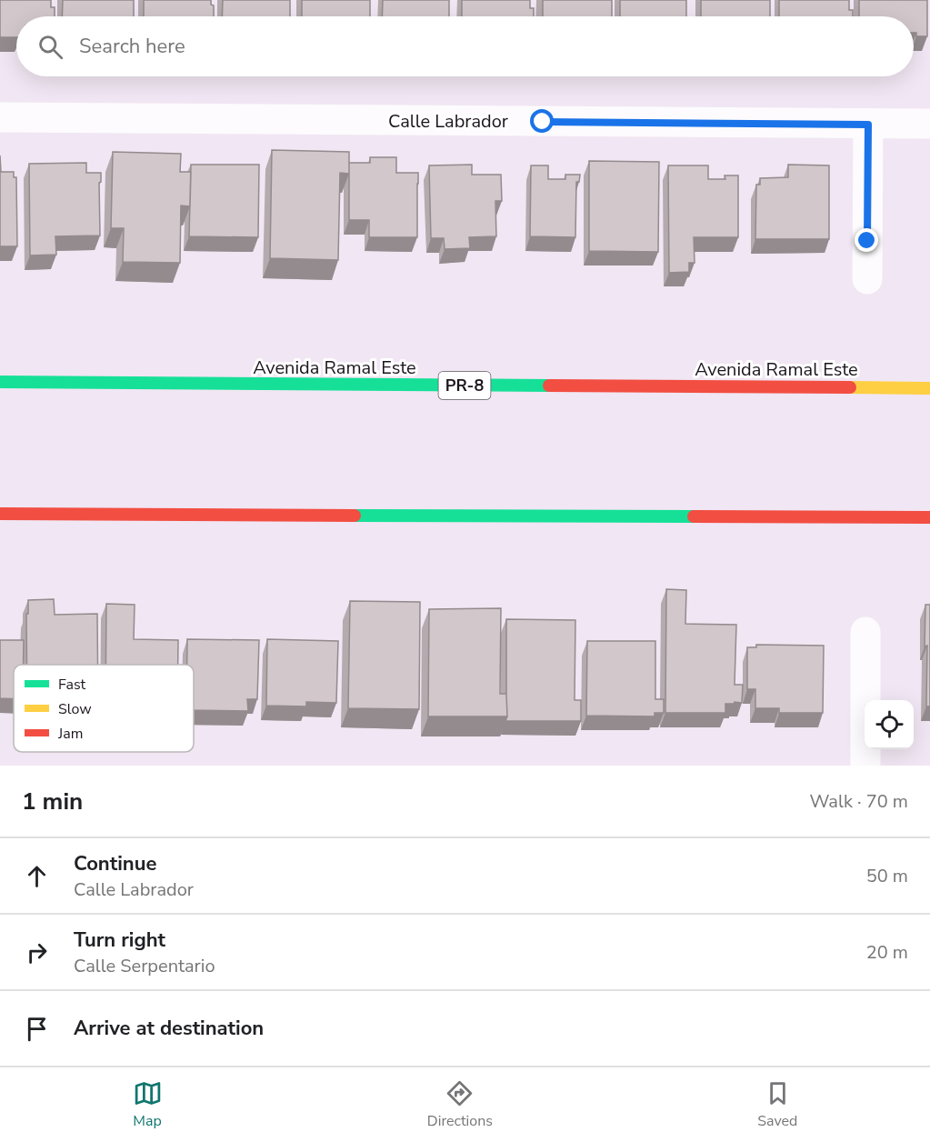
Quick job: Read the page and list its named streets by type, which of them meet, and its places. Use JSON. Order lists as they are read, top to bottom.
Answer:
{
  "streets": {
    "main road": ["Avenida Ramal Este", "PR-8"],
    "street": ["Calle Labrador"]
  },
  "legend": ["Fast", "Slow", "Jam"],
  "page": {
    "search": "Search here",
    "heading": ["1 min", "Walk · 70 m"],
    "list": [
      ["Continue", "Calle Labrador", "50 m"],
      ["Turn right", "Calle Serpentario", "20 m"],
      "Arrive at destination"
    ],
    "nav": ["Map", "Directions", "Saved"]
  }
}
